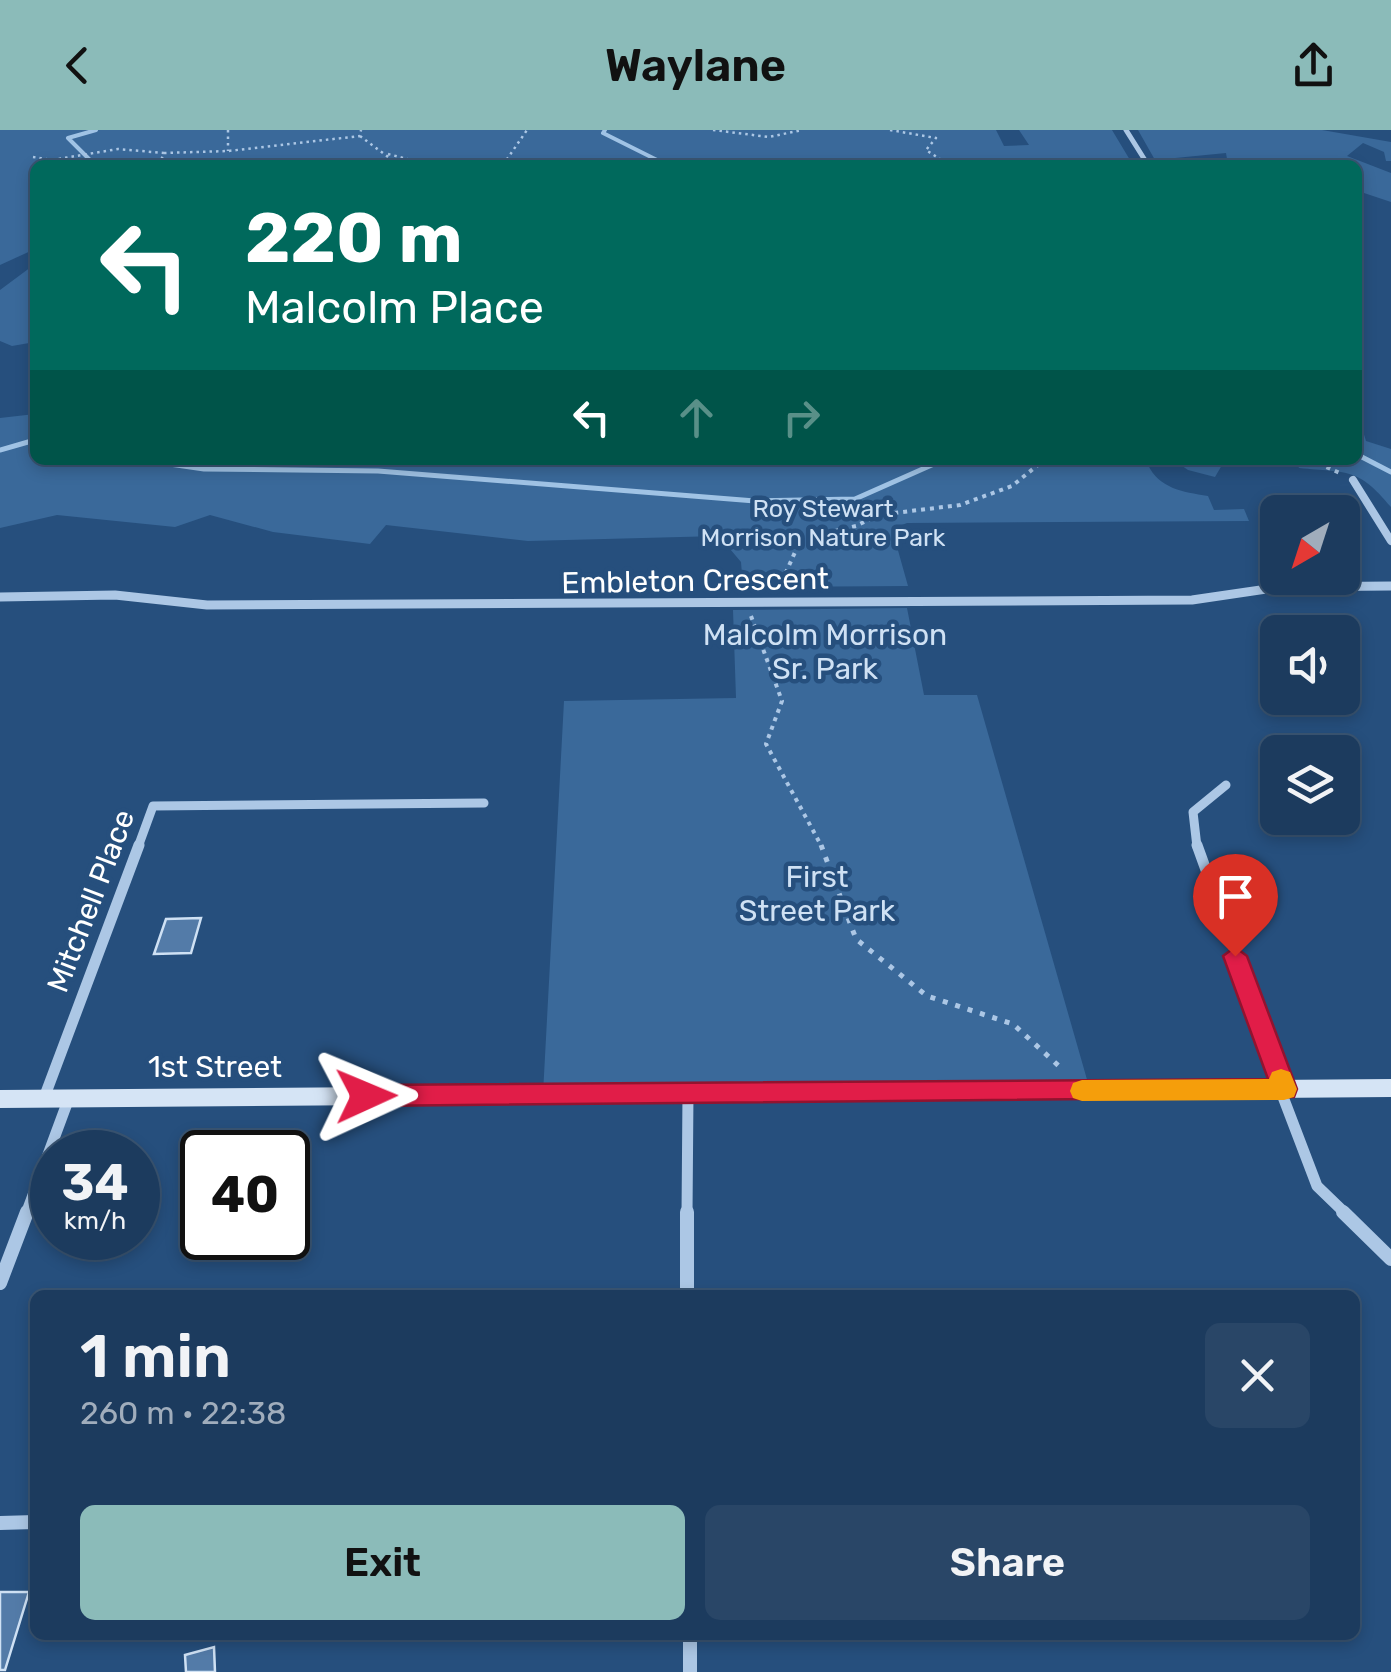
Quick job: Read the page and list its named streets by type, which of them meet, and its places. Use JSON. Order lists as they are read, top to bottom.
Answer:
{
  "streets": {
    "street": ["Embleton Crescent", "Mitchell Place", "1st Street"]
  },
  "crossings": [
    ["Mitchell Place", "1st Street"]
  ],
  "parks": ["Roy Stewart Morrison Nature Park", "Malcolm Morrison Sr. Park", "First Street Park"],
  "north": "bottom left",
  "page": {
    "header": "Waylane",
    "turn": ["220 m", "Malcolm Place"],
    "speed": "34 km/h",
    "limit": "40",
    "heading": ["1 min", "260 m · 22:38"],
    "buttons": ["Exit", "Share"]
  }
}
